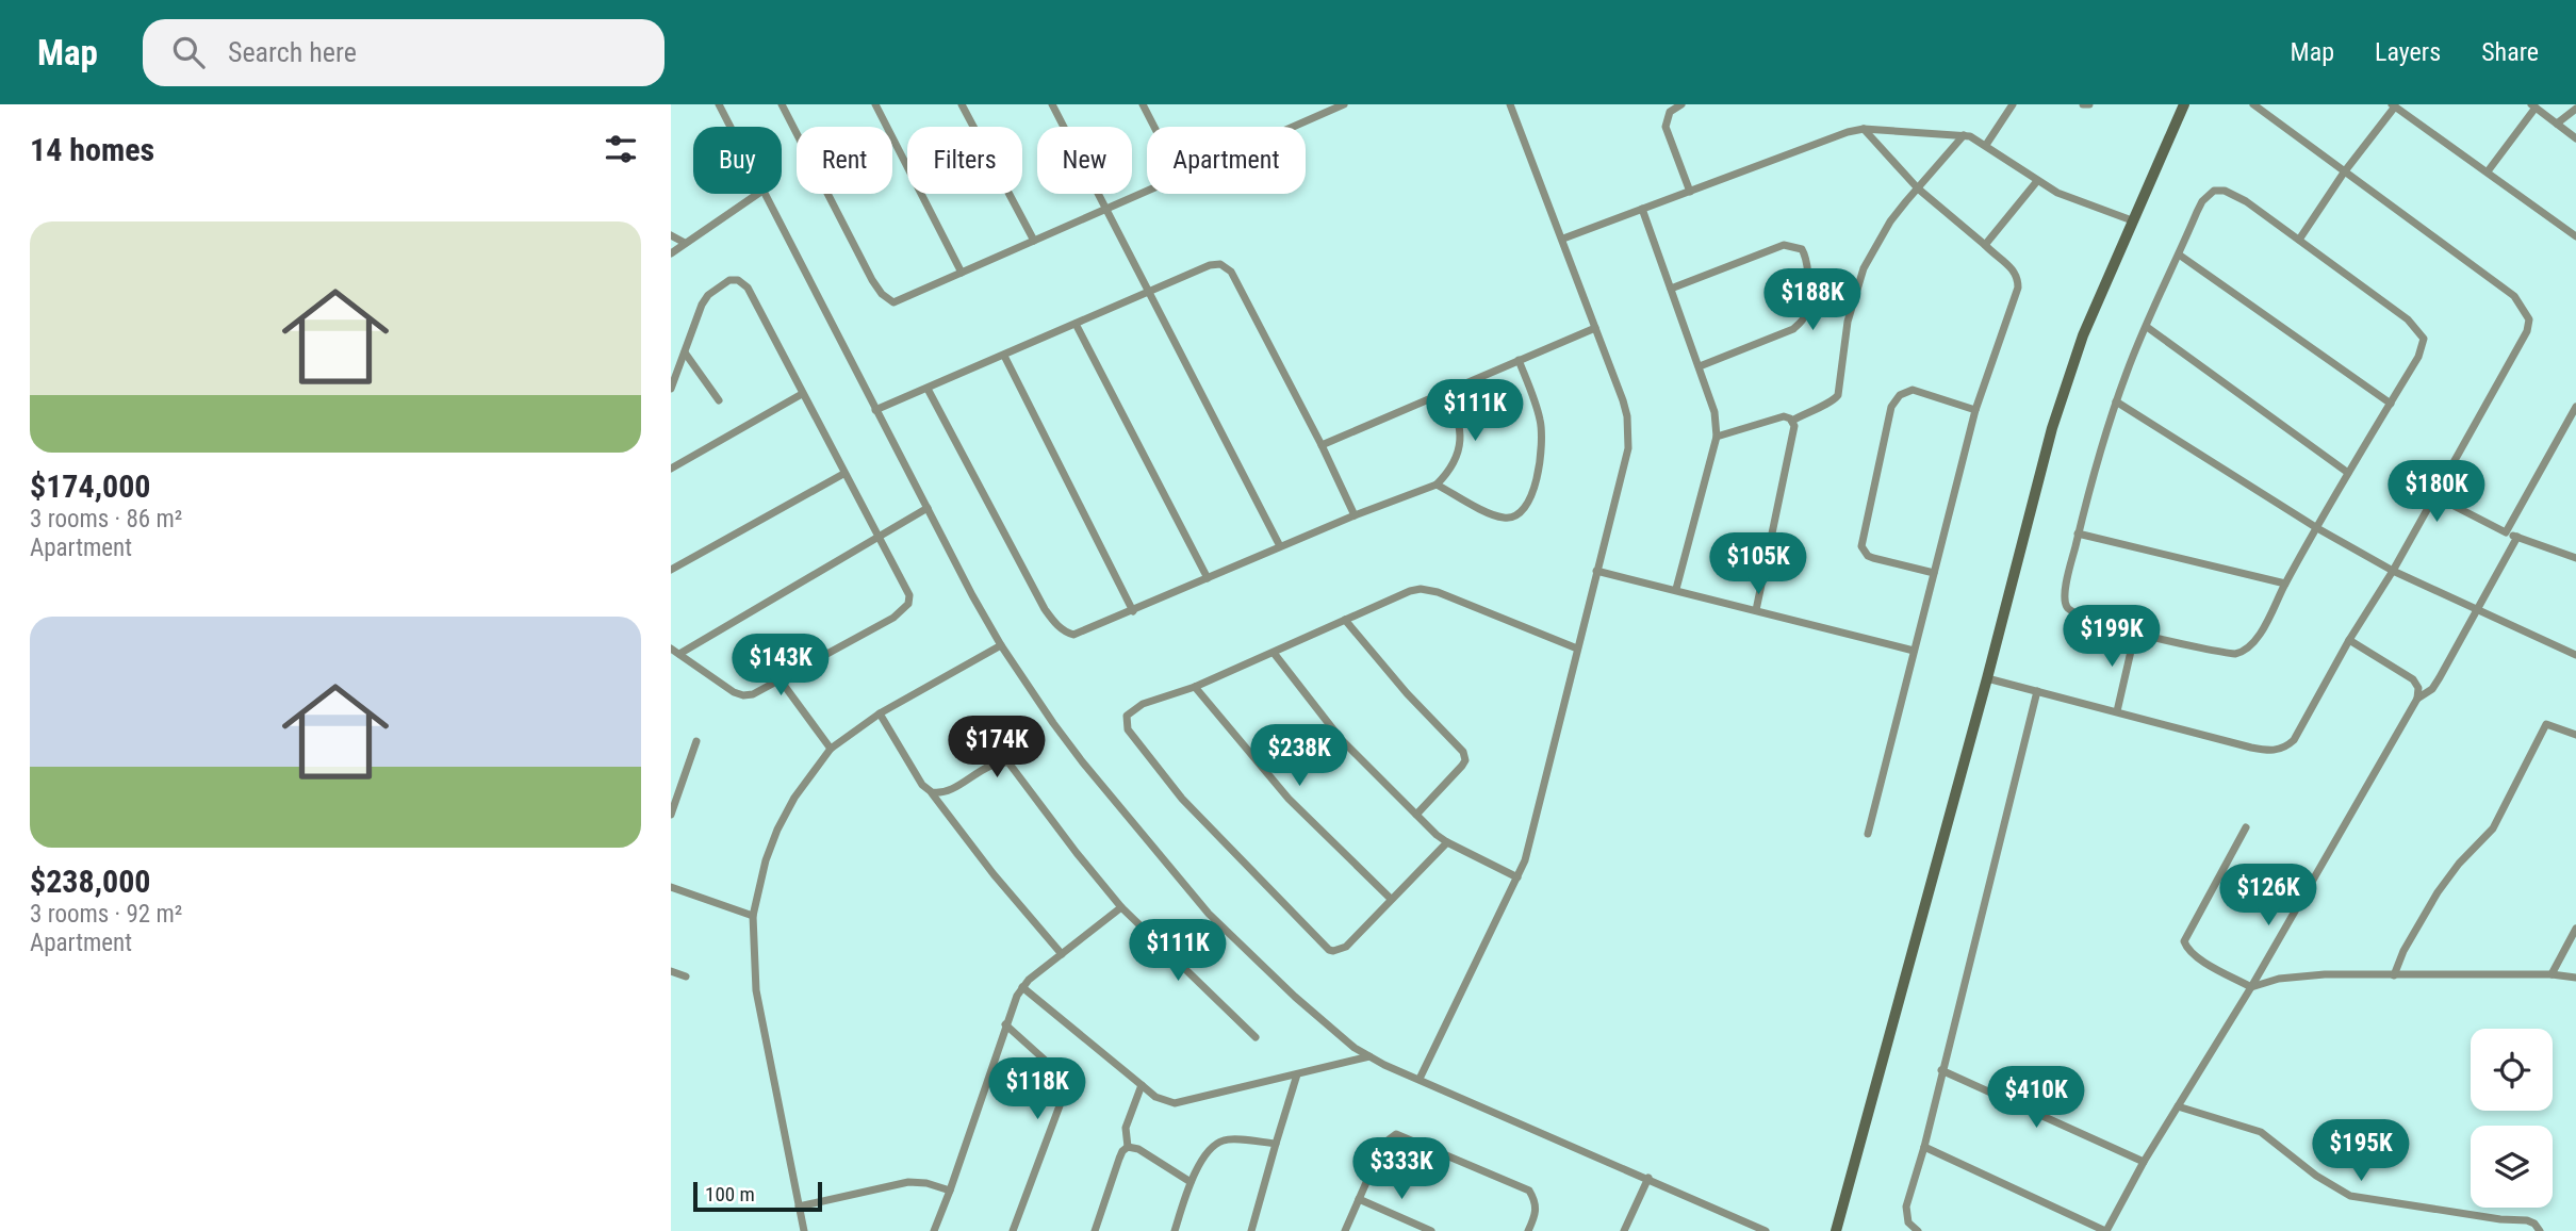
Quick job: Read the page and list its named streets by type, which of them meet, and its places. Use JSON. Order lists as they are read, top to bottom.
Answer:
{
  "scale_bar": "100 m",
  "page": {
    "header": "Map",
    "search": "Search here",
    "nav": ["Map", "Layers", "Share"],
    "heading": "14 homes",
    "chip": [
      "Buy",
      "Rent",
      "Filters",
      "New",
      "Apartment"
    ],
    "list": [
      {
        "name": "$174,000",
        "note": "3 rooms · 86 m² · Apartment"
      },
      {
        "name": "$238,000",
        "note": "3 rooms · 92 m² · Apartment"
      }
    ],
    "price": [
      "$188K",
      "$111K",
      "$180K",
      "$105K",
      "$199K",
      "$143K",
      "$174K",
      "$238K",
      "$126K",
      "$111K",
      "$118K",
      "$410K",
      "$195K",
      "$333K"
    ],
    "scale": "100 m"
  }
}
